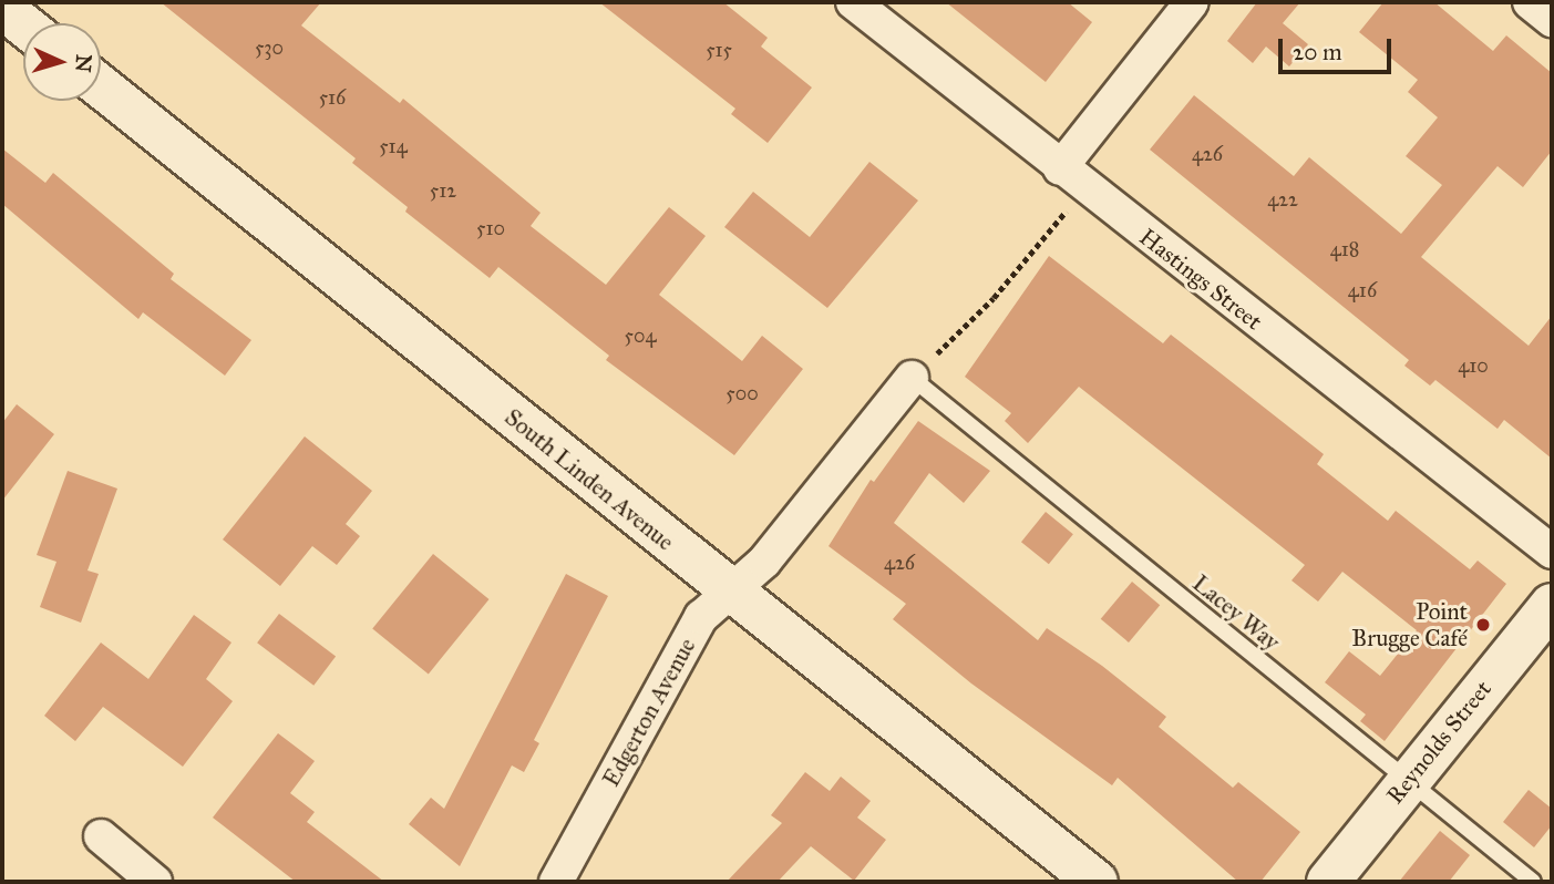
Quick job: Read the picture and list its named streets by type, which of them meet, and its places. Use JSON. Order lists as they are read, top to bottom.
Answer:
{
  "streets": {
    "street": [
      "Hastings Street",
      "South Linden Avenue",
      "Edgerton Avenue",
      "Reynolds Street"
    ],
    "lane": ["Lacey Way"]
  },
  "crossings": [
    ["South Linden Avenue", "Edgerton Avenue"],
    ["Lacey Way", "Edgerton Avenue"],
    ["Lacey Way", "Reynolds Street"]
  ],
  "places": ["Point Brugge Café"],
  "house_numbers": [
    "530",
    "515",
    "516",
    "514",
    "426",
    "512",
    "422",
    "510",
    "418",
    "416",
    "504",
    "410",
    "500",
    "426"
  ],
  "scale_bar": "20 m",
  "north": "right"
}
